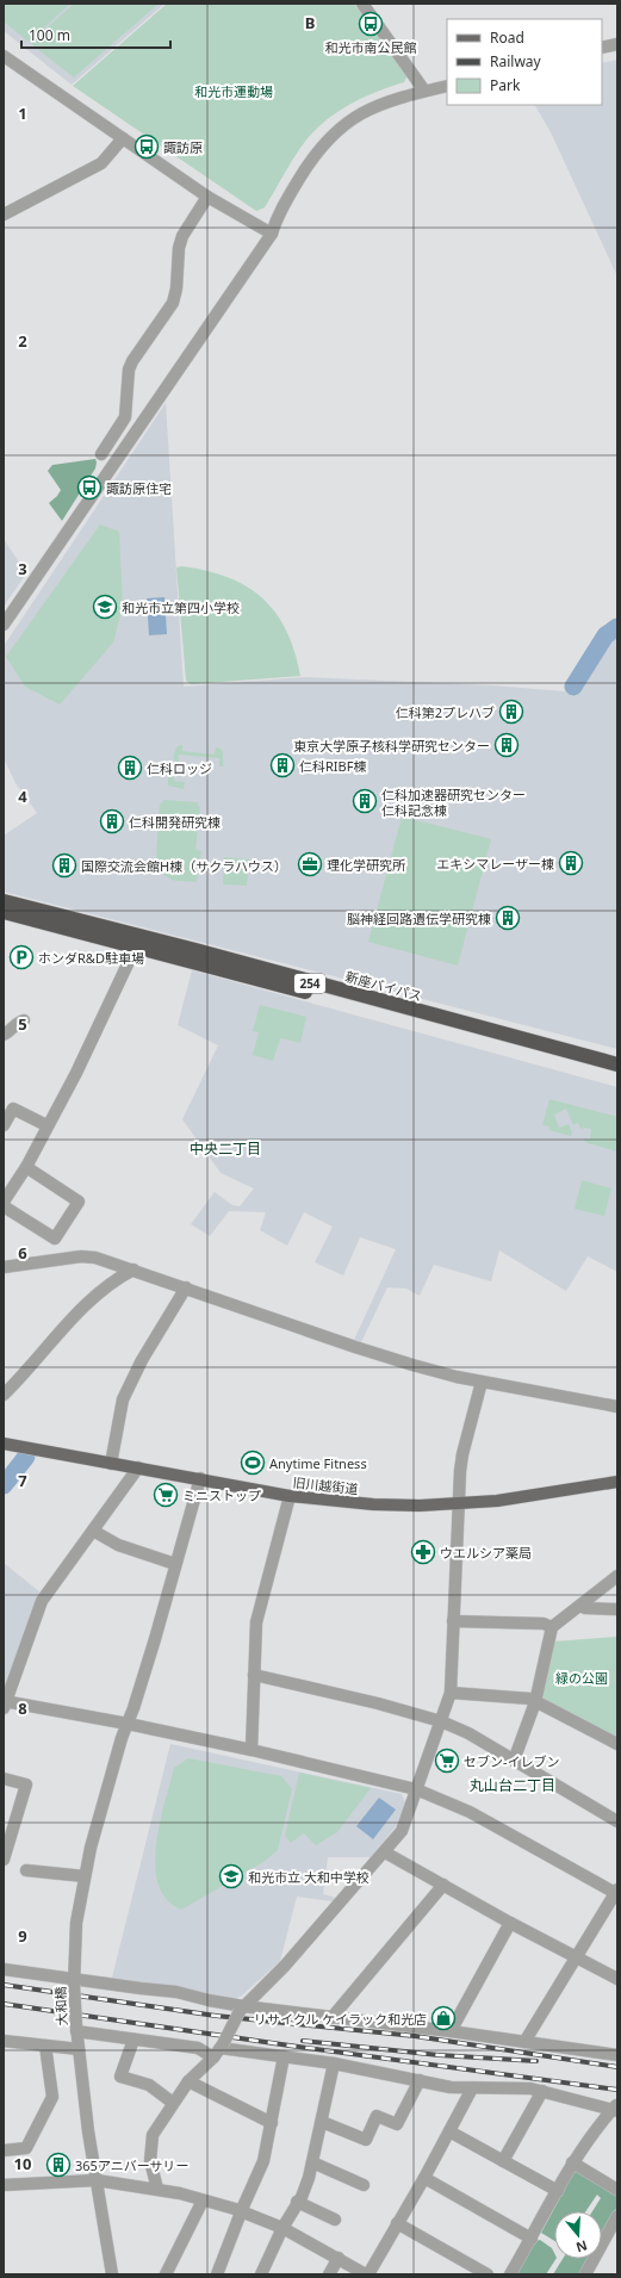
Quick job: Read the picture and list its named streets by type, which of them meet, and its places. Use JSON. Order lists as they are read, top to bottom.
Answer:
{
  "streets": {
    "highway": ["254", "新座バイパス"],
    "main road": ["旧川越街道"],
    "street": ["大和橋"]
  },
  "crossings": [
    ["旧川越街道", "大和橋"]
  ],
  "districts": ["中央二丁目", "丸山台二丁目"],
  "parks": ["和光市運動場", "緑の公園"],
  "places": {
    "bus stop": ["和光市南公民館", "諏訪原", "諏訪原住宅"],
    "school or university": ["和光市立第四小学校", "和光市立 大和中学校"],
    "building": [
      "仁科第2プレハブ",
      "東京大学原子核科学研究センター",
      "仁科RIBF棟",
      "仁科ロッジ",
      "仁科加速器研究センター 仁科記念棟",
      "仁科開発研究棟",
      "エキシマレーザー棟",
      "国際交流会館H棟（サクラハウス）",
      "脳神経回路遺伝学研究棟",
      "365アニバーサリー"
    ],
    "office": ["理化学研究所"],
    "parking": ["ホンダR&D駐車場"],
    "sports": ["Anytime Fitness"],
    "supermarket": ["ミニストップ", "セブン-イレブン"],
    "pharmacy": ["ウエルシア薬局"],
    "shop": ["リサイクル ケイラック和光店"]
  },
  "legend": ["Road", "Railway", "Park"],
  "scale_bar": "100 m",
  "north": "bottom",
  "grid": {
    "columns": ["B"],
    "rows": [
      "1",
      "2",
      "3",
      "4",
      "5",
      "6",
      "7",
      "8",
      "9",
      "10"
    ]
  }
}
